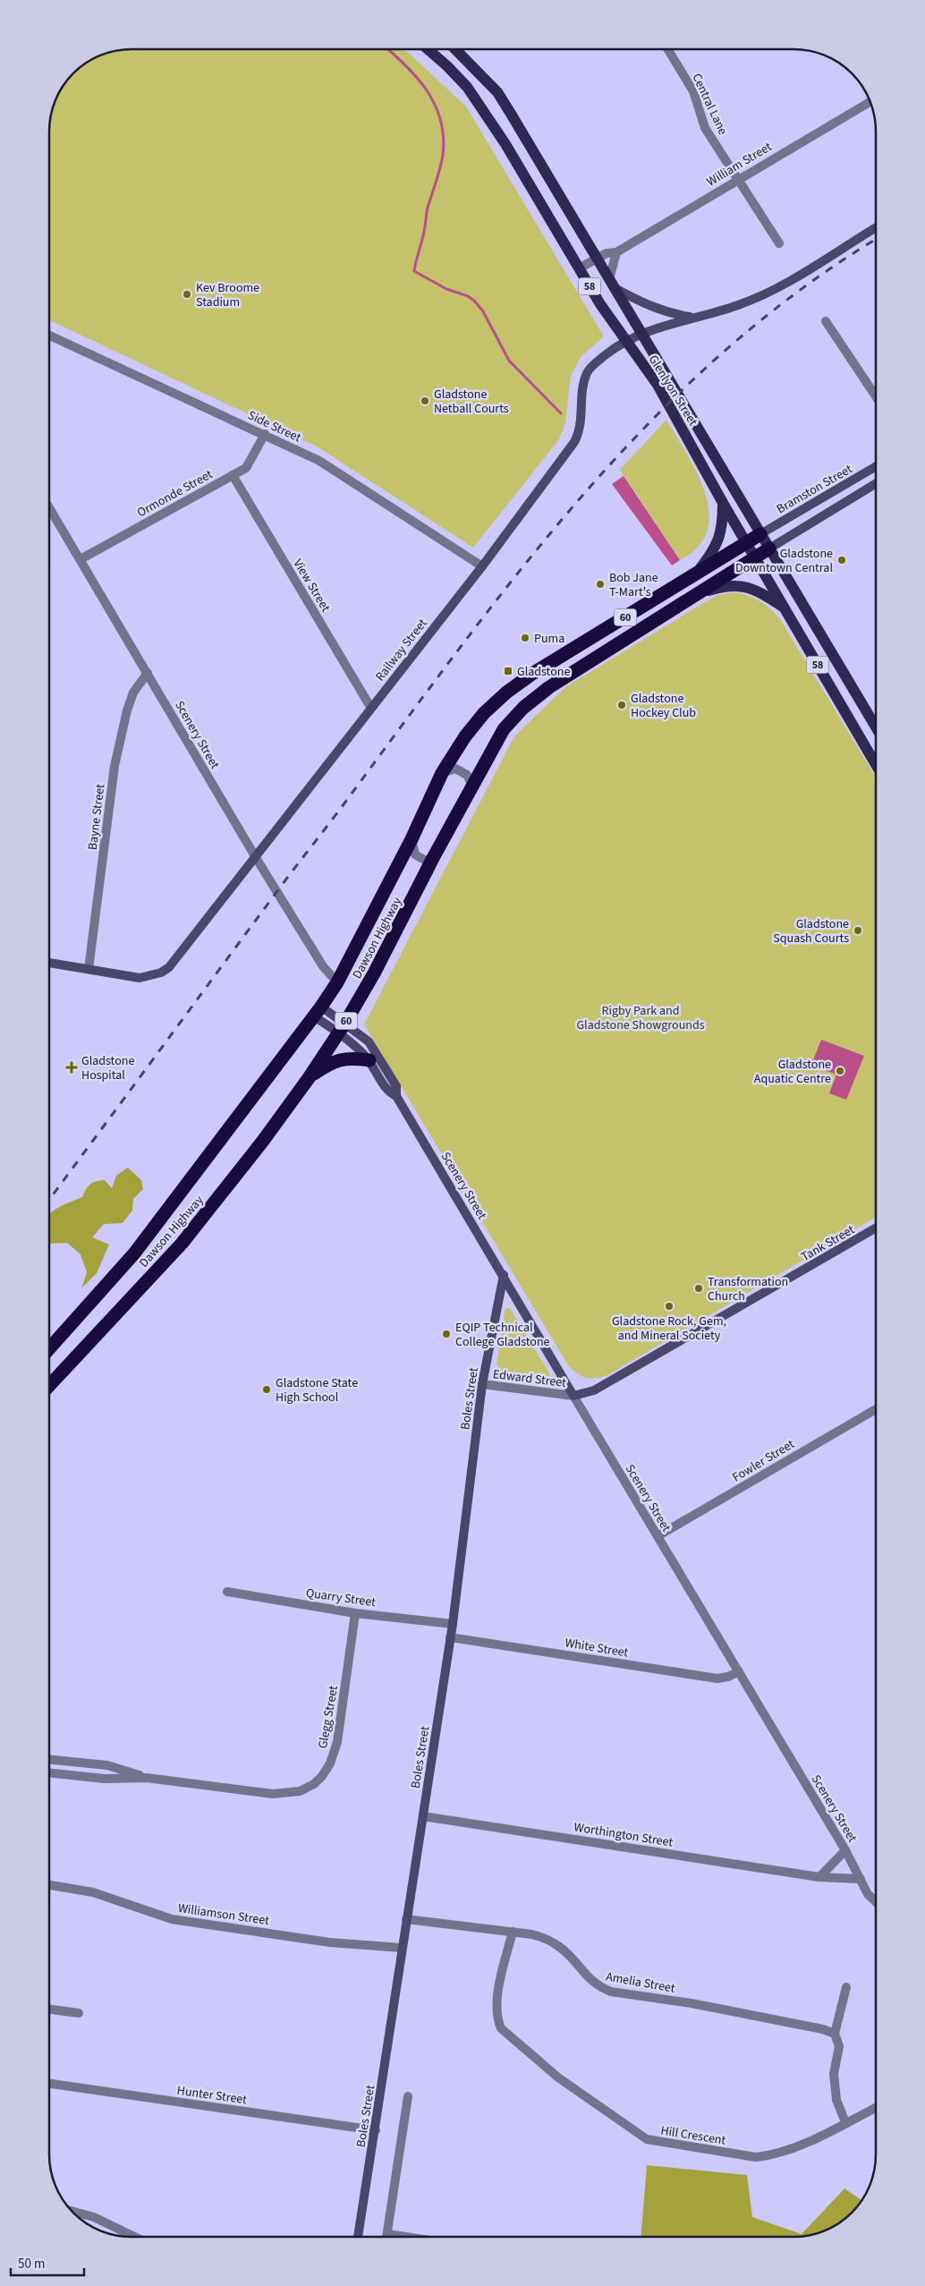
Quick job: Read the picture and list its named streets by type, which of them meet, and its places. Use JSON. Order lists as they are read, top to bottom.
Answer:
{
  "streets": {
    "highway": ["60", "Dawson Highway"],
    "main road": ["58", "Glenlyon Street"],
    "street": [
      "Central Lane",
      "William Street",
      "Side Street",
      "Bramston Street",
      "Ormonde Street",
      "View Street",
      "Railway Street",
      "Scenery Street",
      "Bayne Street",
      "Tank Street",
      "Edward Street",
      "Boles Street",
      "Fowler Street",
      "Quarry Street",
      "White Street",
      "Glegg Street",
      "Worthington Street",
      "Williamson Street",
      "Amelia Street",
      "Hunter Street",
      "Hill Crescent"
    ]
  },
  "crossings": [
    ["Central Lane", "William Street"],
    ["William Street", "Glenlyon Street"],
    ["Glenlyon Street", "Bramston Street"],
    ["Glenlyon Street", "60"],
    ["Glenlyon Street", "Railway Street"],
    ["Glenlyon Street", "Dawson Highway"],
    ["Side Street", "Ormonde Street"],
    ["Side Street", "Railway Street"],
    ["Bramston Street", "Dawson Highway"],
    ["Ormonde Street", "View Street"],
    ["Ormonde Street", "Scenery Street"],
    ["View Street", "Railway Street"],
    ["60", "Dawson Highway"],
    ["Railway Street", "Scenery Street"],
    ["Railway Street", "Bayne Street"],
    ["Scenery Street", "Bayne Street"],
    ["Scenery Street", "Dawson Highway"],
    ["Scenery Street", "Tank Street"],
    ["Scenery Street", "Edward Street"],
    ["Scenery Street", "Boles Street"],
    ["Scenery Street", "Fowler Street"],
    ["Scenery Street", "White Street"],
    ["Scenery Street", "Worthington Street"],
    ["Tank Street", "Edward Street"],
    ["Edward Street", "Boles Street"],
    ["Boles Street", "Quarry Street"],
    ["Boles Street", "White Street"],
    ["Boles Street", "Worthington Street"],
    ["Boles Street", "Williamson Street"],
    ["Boles Street", "Amelia Street"],
    ["Boles Street", "Hunter Street"],
    ["Quarry Street", "Glegg Street"],
    ["Amelia Street", "Hill Crescent"]
  ],
  "parks": ["Rigby Park and Gladstone Showgrounds"],
  "places": {
    "other": [
      "Kev Broome Stadium",
      "Gladstone Netball Courts",
      "Gladstone Downtown Central",
      "Bob Jane T-Mart's",
      "Puma",
      "Gladstone Hockey Club",
      "Gladstone Squash Courts",
      "Gladstone Aquatic Centre",
      "Transformation Church",
      "Gladstone Rock, Gem, and Mineral Society",
      "EQIP Technical College Gladstone",
      "Gladstone State High School"
    ],
    "transit": ["Gladstone"],
    "health": ["Gladstone Hospital"]
  },
  "scale_bar": "50 m"
}
